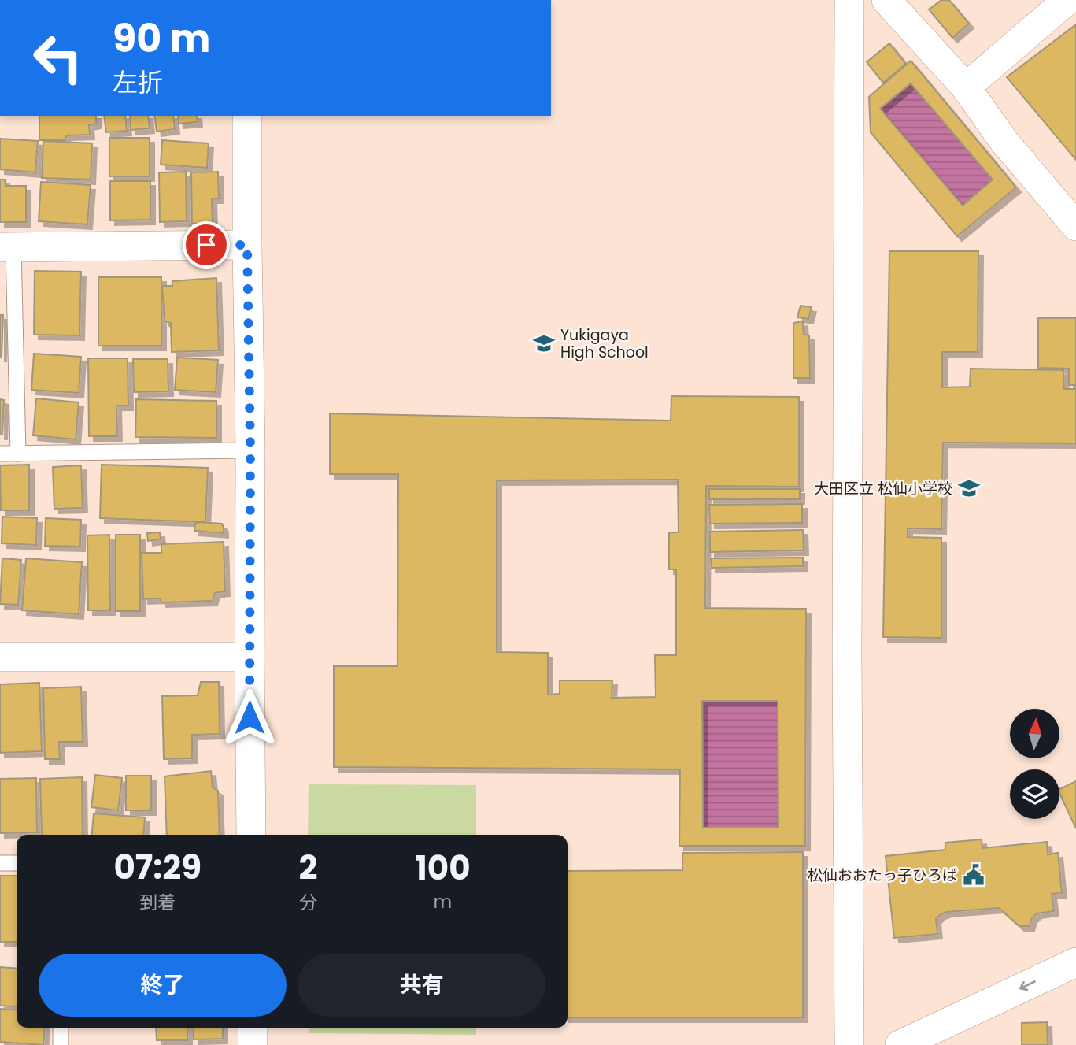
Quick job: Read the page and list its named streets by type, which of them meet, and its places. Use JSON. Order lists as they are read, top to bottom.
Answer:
{
  "places": {
    "school or university": ["Yukigaya High School", "大田区立 松仙小学校"],
    "public building": ["松仙おおたっ子ひろば"]
  },
  "north": "top",
  "page": {
    "turn": ["90 m", "左折"],
    "eta": [
      "07:29",
      "到着",
      "2",
      "分",
      "100",
      "m"
    ],
    "buttons": ["終了", "共有"]
  }
}
